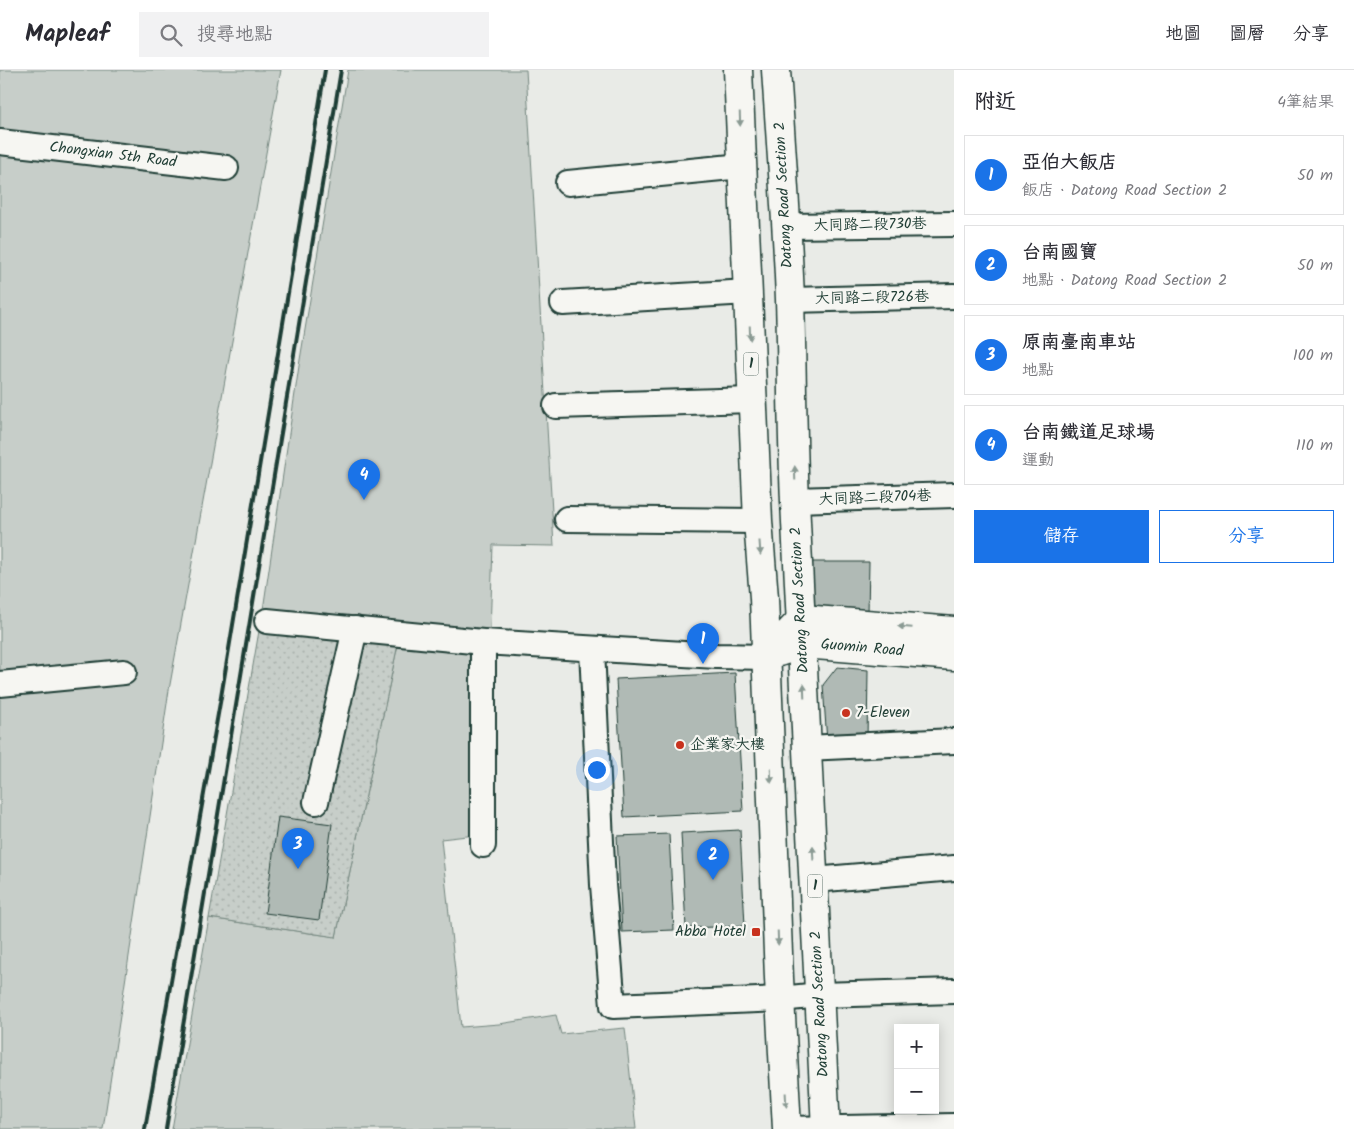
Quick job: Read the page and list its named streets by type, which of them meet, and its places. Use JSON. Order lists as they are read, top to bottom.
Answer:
{
  "streets": {
    "main road": ["Datong Road Section 2", "1", "Guomin Road"],
    "street": [
      "Chongxian 5th Road",
      "大同路二段730巷",
      "大同路二段726巷",
      "大同路二段704巷"
    ]
  },
  "crossings": [
    ["Datong Road Section 2", "大同路二段730巷"],
    ["Datong Road Section 2", "大同路二段726巷"],
    ["Datong Road Section 2", "大同路二段704巷"],
    ["Datong Road Section 2", "Guomin Road"],
    ["1", "Guomin Road"]
  ],
  "places": {
    "other": ["7-Eleven", "企業家大樓"],
    "transit": ["Abba Hotel"]
  },
  "page": {
    "header": "Mapleaf",
    "search": "搜尋地點",
    "nav": ["地圖", "圖層", "分享"],
    "heading": ["附近", "4筆結果"],
    "list": [
      {
        "mark": "1",
        "name": "亞伯大飯店",
        "note": "飯店 · Datong Road Section 2",
        "value": "50 m"
      },
      {
        "mark": "2",
        "name": "台南國寶",
        "note": "地點 · Datong Road Section 2",
        "value": "50 m"
      },
      {
        "mark": "3",
        "name": "原南臺南車站",
        "note": "地點",
        "value": "100 m"
      },
      {
        "mark": "4",
        "name": "台南鐵道足球場",
        "note": "運動",
        "value": "110 m"
      }
    ],
    "pins": [
      "4",
      "1",
      "3",
      "2"
    ],
    "buttons": ["儲存", "分享"],
    "map_buttons": ["+", "−"]
  }
}
